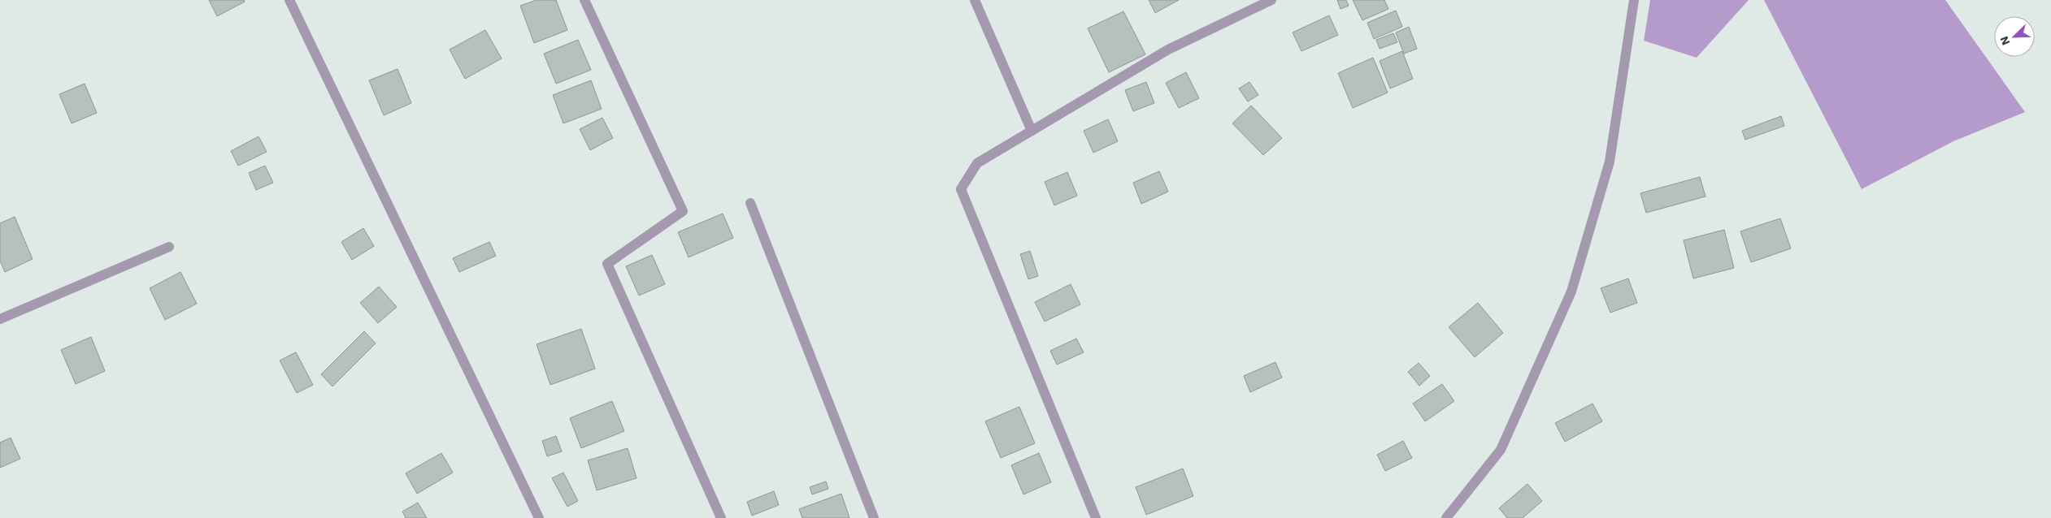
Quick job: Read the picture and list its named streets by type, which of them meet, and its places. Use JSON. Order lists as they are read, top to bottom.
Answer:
{
  "north": "bottom left"
}
